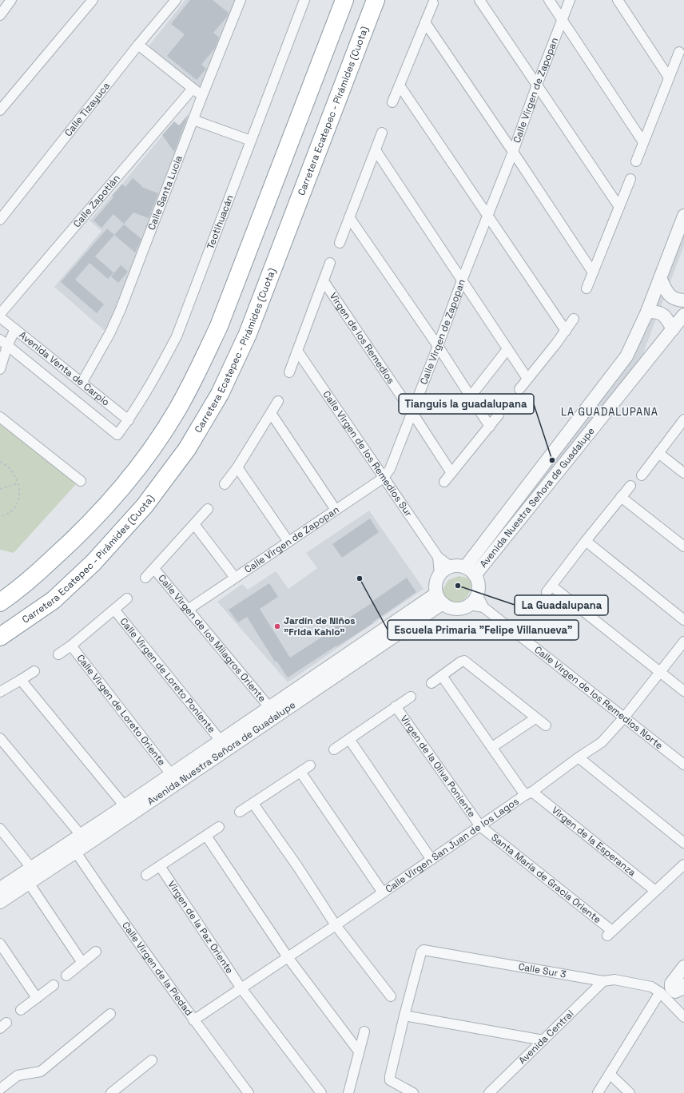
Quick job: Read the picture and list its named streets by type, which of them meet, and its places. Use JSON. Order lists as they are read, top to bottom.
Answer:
{
  "streets": {
    "highway": ["Carretera Ecatepec - Pirámides (Cuota)"],
    "street": [
      "Calle Virgen de Zapopan",
      "Calle Tizayuca",
      "Calle Santa Lucía",
      "Calle Zapotlán",
      "Teotihuacán",
      "Virgen de los Remedios",
      "Avenida Venta de Carpio",
      "Calle Virgen de los Remedios Sur",
      "Avenida Nuestra Señora de Guadalupe",
      "Calle Virgen de los Milagros Oriente",
      "Calle Virgen de Loreto Poniente",
      "Calle Virgen de los Remedios Norte",
      "Calle Virgen de Loreto Oriente",
      "Virgen de la Oliva Poniente",
      "Virgen de la Esperanza",
      "Calle Virgen San Juan de los Lagos",
      "Santa María de Gracia Oriente",
      "Virgen de la Paz Oriente",
      "Calle Virgen de la Piedad",
      "Calle Sur 3",
      "Avenida Central"
    ]
  },
  "crossings": [
    ["Calle Virgen de Zapopan", "Virgen de los Remedios"],
    ["Calle Virgen de Zapopan", "Calle Virgen de los Remedios Sur"],
    ["Calle Virgen de Zapopan", "Calle Virgen de los Milagros Oriente"],
    ["Calle Santa Lucía", "Avenida Venta de Carpio"],
    ["Teotihuacán", "Avenida Venta de Carpio"],
    ["Virgen de los Remedios", "Calle Virgen de los Remedios Sur"],
    ["Calle Virgen de los Remedios Sur", "Avenida Nuestra Señora de Guadalupe"],
    ["Calle Virgen de los Remedios Sur", "Calle Virgen de los Remedios Norte"],
    ["Avenida Nuestra Señora de Guadalupe", "Calle Virgen de los Milagros Oriente"],
    ["Avenida Nuestra Señora de Guadalupe", "Calle Virgen de Loreto Poniente"],
    ["Avenida Nuestra Señora de Guadalupe", "Calle Virgen de los Remedios Norte"],
    ["Avenida Nuestra Señora de Guadalupe", "Calle Virgen de Loreto Oriente"],
    ["Avenida Nuestra Señora de Guadalupe", "Calle Virgen de la Piedad"],
    ["Calle Virgen de los Remedios Norte", "Calle Virgen San Juan de los Lagos"],
    ["Virgen de la Oliva Poniente", "Calle Virgen San Juan de los Lagos"],
    ["Virgen de la Oliva Poniente", "Santa María de Gracia Oriente"],
    ["Virgen de la Esperanza", "Calle Virgen San Juan de los Lagos"],
    ["Virgen de la Esperanza", "Santa María de Gracia Oriente"],
    ["Calle Virgen San Juan de los Lagos", "Santa María de Gracia Oriente"],
    ["Calle Virgen San Juan de los Lagos", "Virgen de la Paz Oriente"],
    ["Calle Virgen San Juan de los Lagos", "Calle Virgen de la Piedad"],
    ["Calle Sur 3", "Avenida Central"]
  ],
  "districts": ["LA GUADALUPANA"],
  "places": [
    "Tianguis la guadalupana",
    "Escuela Primaria \"Felipe Villanueva\"",
    "La Guadalupana",
    "Jardín de Niños \"Frida Kahlo\""
  ]
}
